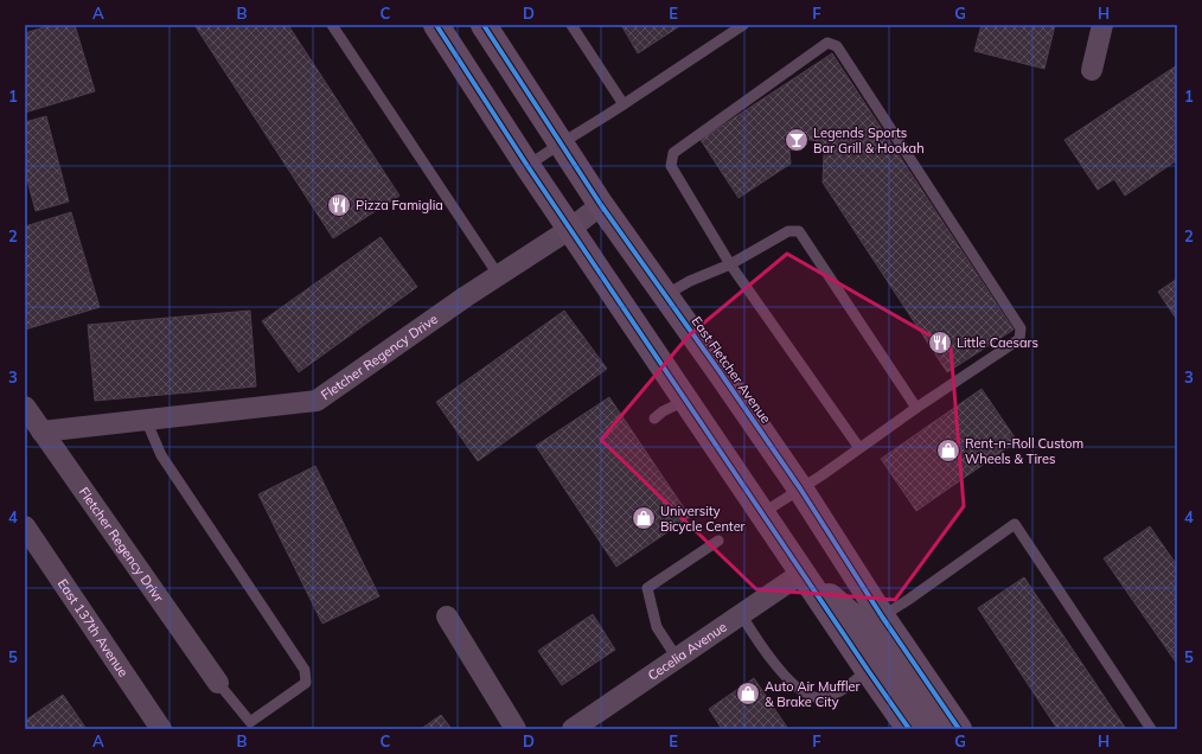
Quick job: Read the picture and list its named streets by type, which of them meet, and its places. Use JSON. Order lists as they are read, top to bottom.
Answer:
{
  "streets": {
    "main road": ["East Fletcher Avenue"],
    "street": [
      "Fletcher Regency Drive",
      "Fletcher Regency Drivr",
      "East 137th Avenue",
      "Cecelia Avenue"
    ]
  },
  "crossings": [
    ["Fletcher Regency Drive", "East Fletcher Avenue"],
    ["Fletcher Regency Drive", "Fletcher Regency Drivr"]
  ],
  "places": {
    "bar": ["Legends Sports Bar Grill & Hookah"],
    "restaurant": ["Pizza Famiglia", "Little Caesars"],
    "shop": ["Rent-n-Roll Custom Wheels & Tires", "University Bicycle Center", "Auto Air Muffler & Brake City"]
  },
  "grid": {
    "columns": [
      "A",
      "B",
      "C",
      "D",
      "E",
      "F",
      "G",
      "H"
    ],
    "rows": [
      "1",
      "2",
      "3",
      "4",
      "5"
    ]
  }
}
